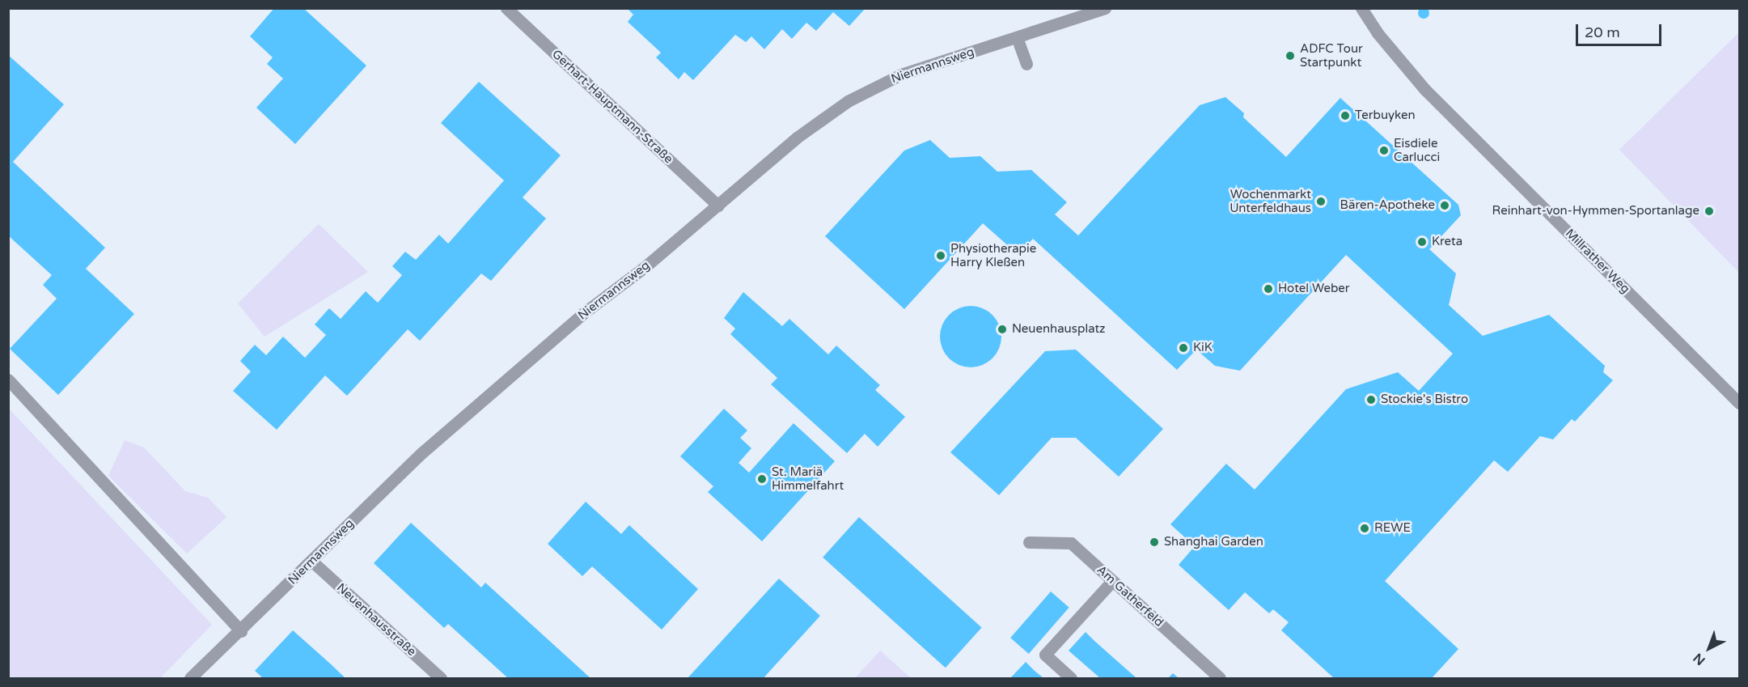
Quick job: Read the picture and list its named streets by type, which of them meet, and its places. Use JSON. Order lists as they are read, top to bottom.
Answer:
{
  "streets": {
    "street": [
      "Niermannsweg",
      "Gerhart-Hauptmann-Straße",
      "Millrather Weg",
      "Am Gatherfeld",
      "Neuenhausstraße"
    ]
  },
  "crossings": [
    ["Niermannsweg", "Gerhart-Hauptmann-Straße"],
    ["Niermannsweg", "Neuenhausstraße"]
  ],
  "places": [
    "ADFC Tour Startpunkt",
    "Terbuyken",
    "Eisdiele Carlucci",
    "Wochenmarkt Unterfeldhaus",
    "Bären-Apotheke",
    "Reinhart-von-Hymmen-Sportanlage",
    "Kreta",
    "Physiotherapie Harry Kleßen",
    "Hotel Weber",
    "Neuenhausplatz",
    "KiK",
    "Stockie's Bistro",
    "St. Mariä Himmelfahrt",
    "REWE",
    "Shanghai Garden"
  ],
  "scale_bar": "20 m",
  "north": "bottom left"
}
